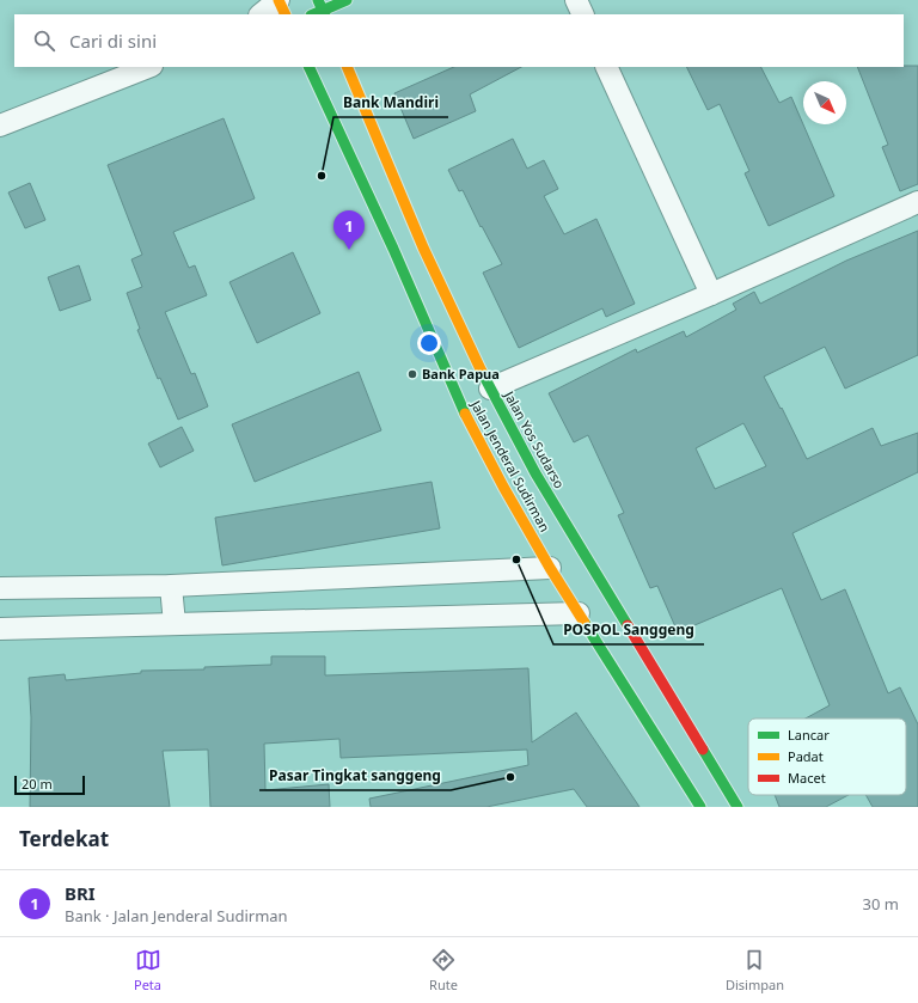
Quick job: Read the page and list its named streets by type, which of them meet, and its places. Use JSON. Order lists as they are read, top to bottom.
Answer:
{
  "streets": {
    "main road": ["Jalan Yos Sudarso", "Jalan Jenderal Sudirman"]
  },
  "places": [
    "Bank Mandiri",
    "Bank Papua",
    "POSPOL Sanggeng",
    "Pasar Tingkat sanggeng"
  ],
  "legend": ["Lancar", "Padat", "Macet"],
  "scale_bar": "20 m",
  "north": "bottom right",
  "page": {
    "search": "Cari di sini",
    "pins": "1",
    "scale": "20 m",
    "heading": "Terdekat",
    "list": [
      {
        "mark": "1",
        "name": "BRI",
        "note": "Bank · Jalan Jenderal Sudirman",
        "value": "30 m"
      }
    ],
    "nav": ["Peta", "Rute", "Disimpan"]
  }
}
